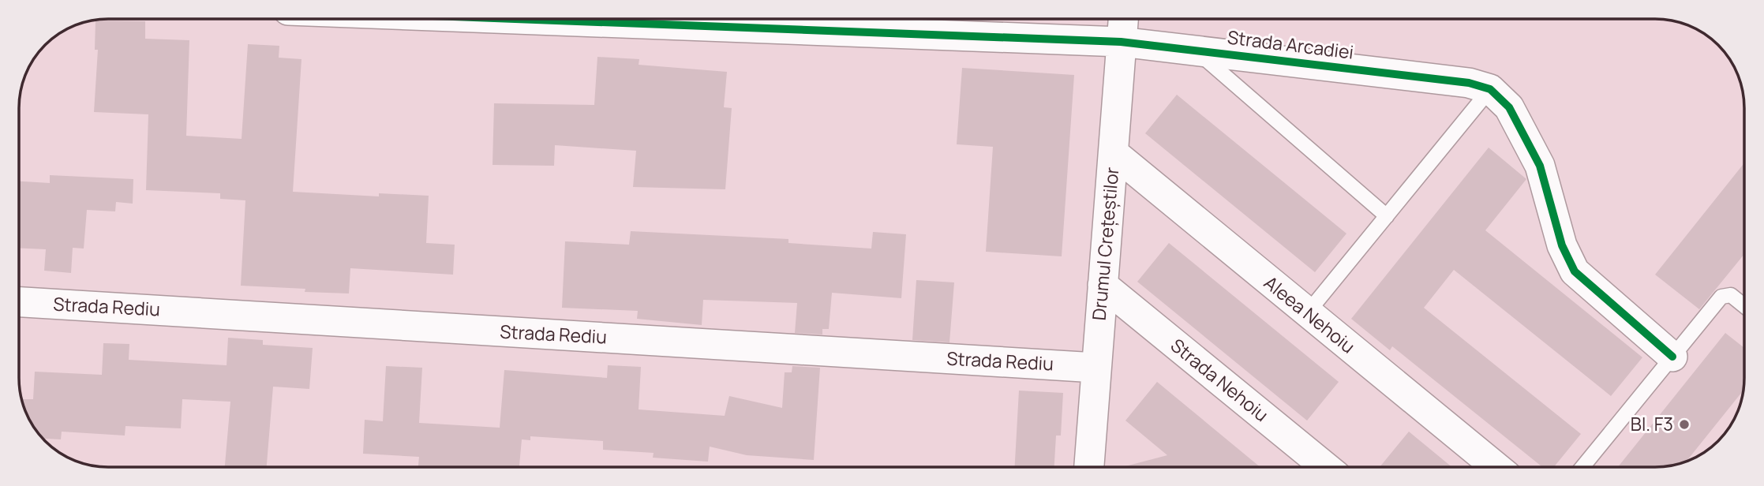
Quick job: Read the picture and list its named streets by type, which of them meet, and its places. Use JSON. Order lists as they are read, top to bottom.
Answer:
{
  "streets": {
    "street": [
      "Strada Arcadiei",
      "Drumul Crețeștilor",
      "Strada Rediu",
      "Aleea Nehoiu",
      "Strada Nehoiu"
    ]
  },
  "crossings": [
    ["Strada Arcadiei", "Drumul Crețeștilor"],
    ["Drumul Crețeștilor", "Strada Rediu"],
    ["Drumul Crețeștilor", "Aleea Nehoiu"],
    ["Drumul Crețeștilor", "Strada Nehoiu"]
  ],
  "places": ["Bl. F3"]
}
